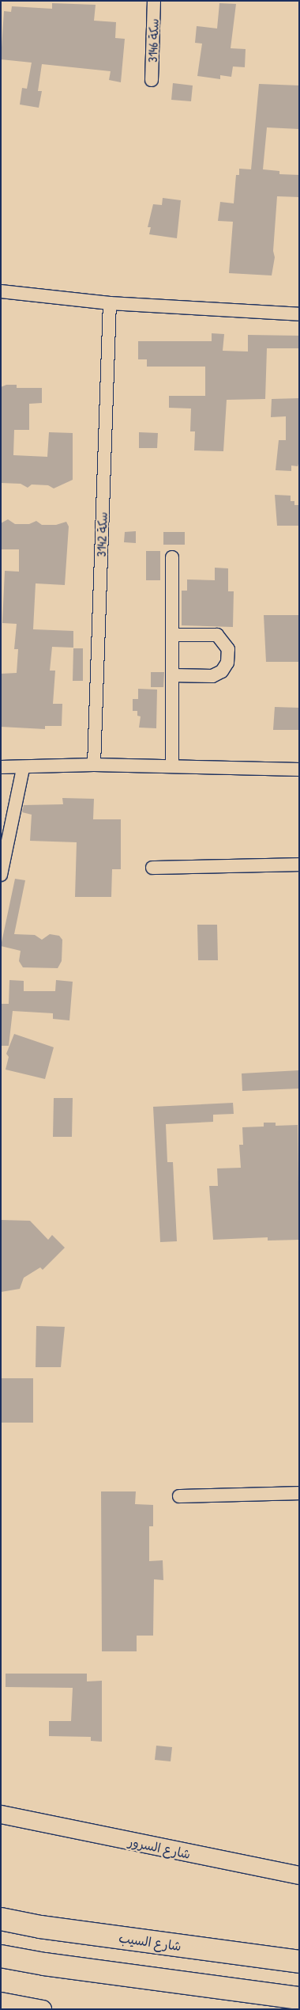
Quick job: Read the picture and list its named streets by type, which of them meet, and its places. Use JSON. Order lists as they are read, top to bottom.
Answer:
{
  "streets": {
    "highway": ["شارع السيب"],
    "street": ["سكة 3146", "سكة 3142", "شارع السرور"]
  }
}
